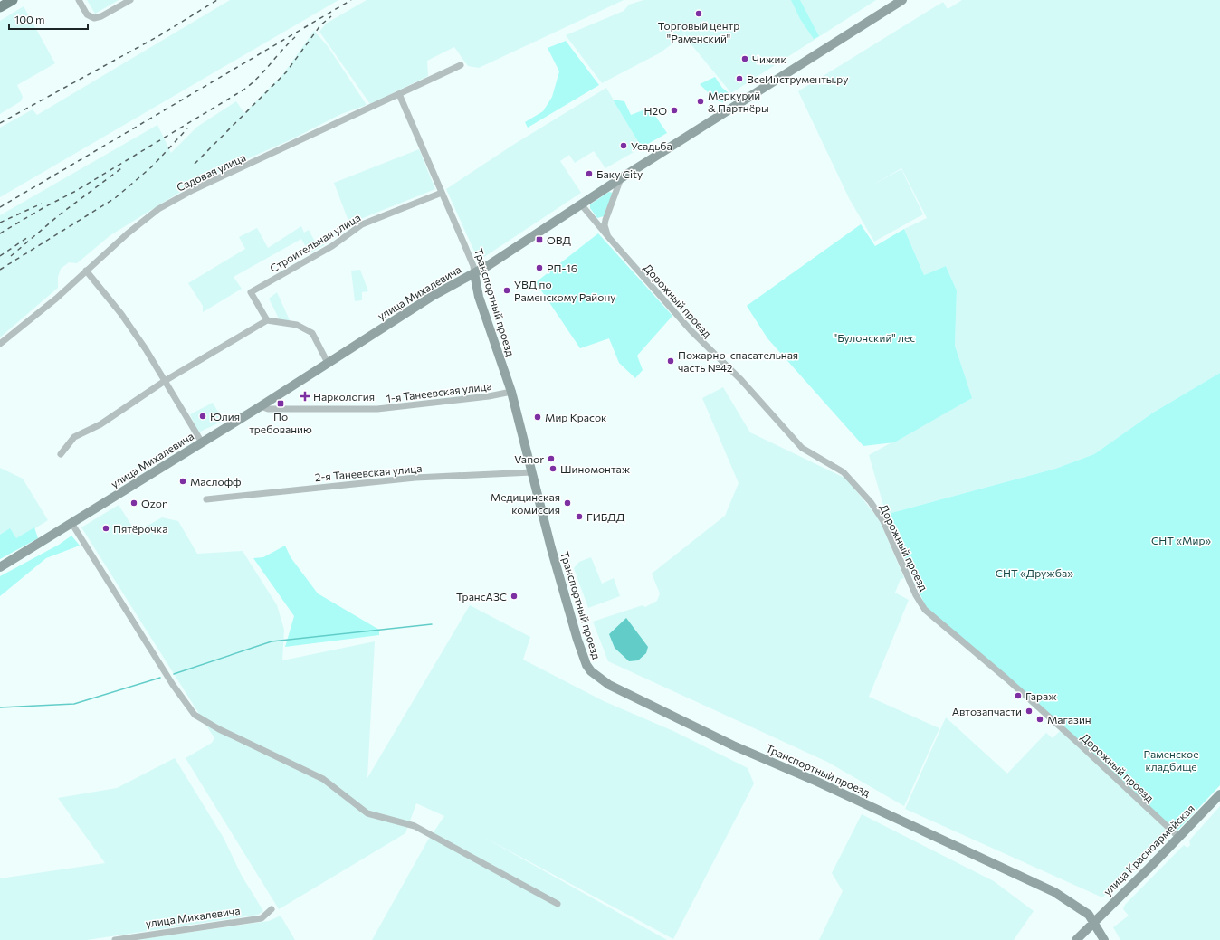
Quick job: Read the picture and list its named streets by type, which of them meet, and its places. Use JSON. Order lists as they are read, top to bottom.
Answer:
{
  "streets": {
    "main road": ["улица Михалевича", "Транспортный проезд", "улица Красноармейская"],
    "street": [
      "Садовая улица",
      "Строительная улица",
      "Дорожный проезд",
      "1-я Танеевская улица",
      "2-я Танеевская улица"
    ]
  },
  "crossings": [
    ["Садовая улица", "Транспортный проезд"],
    ["Строительная улица", "Транспортный проезд"],
    ["улица Михалевича", "Дорожный проезд"],
    ["улица Михалевича", "Транспортный проезд"],
    ["улица Михалевича", "1-я Танеевская улица"],
    ["Дорожный проезд", "улица Красноармейская"],
    ["Транспортный проезд", "1-я Танеевская улица"],
    ["Транспортный проезд", "2-я Танеевская улица"],
    ["Транспортный проезд", "улица Красноармейская"]
  ],
  "parks": [
    "\"Булонский\" лес",
    "СНТ «Мир»",
    "СНТ «Дружба»",
    "Раменское кладбище"
  ],
  "places": {
    "other": [
      "Торговый центр \"Раменский\"",
      "Чижик",
      "ВсеИнструменты.ру",
      "Меркурий & Партнёры",
      "H2O",
      "Усадьба",
      "Баку City",
      "РП-16",
      "УВД по Раменскому Району",
      "Пожарно-спасательная часть №42",
      "Юлия",
      "Мир Красок",
      "Vanor",
      "Шиномонтаж",
      "Маслофф",
      "Ozon",
      "Медицинская комиссия",
      "ГИБДД",
      "Пятёрочка",
      "ТрансАЗС",
      "Гараж",
      "Автозапчасти",
      "Магазин"
    ],
    "transit": ["ОВД", "По требованию"],
    "health": ["Наркология"]
  },
  "scale_bar": "100 m"
}
